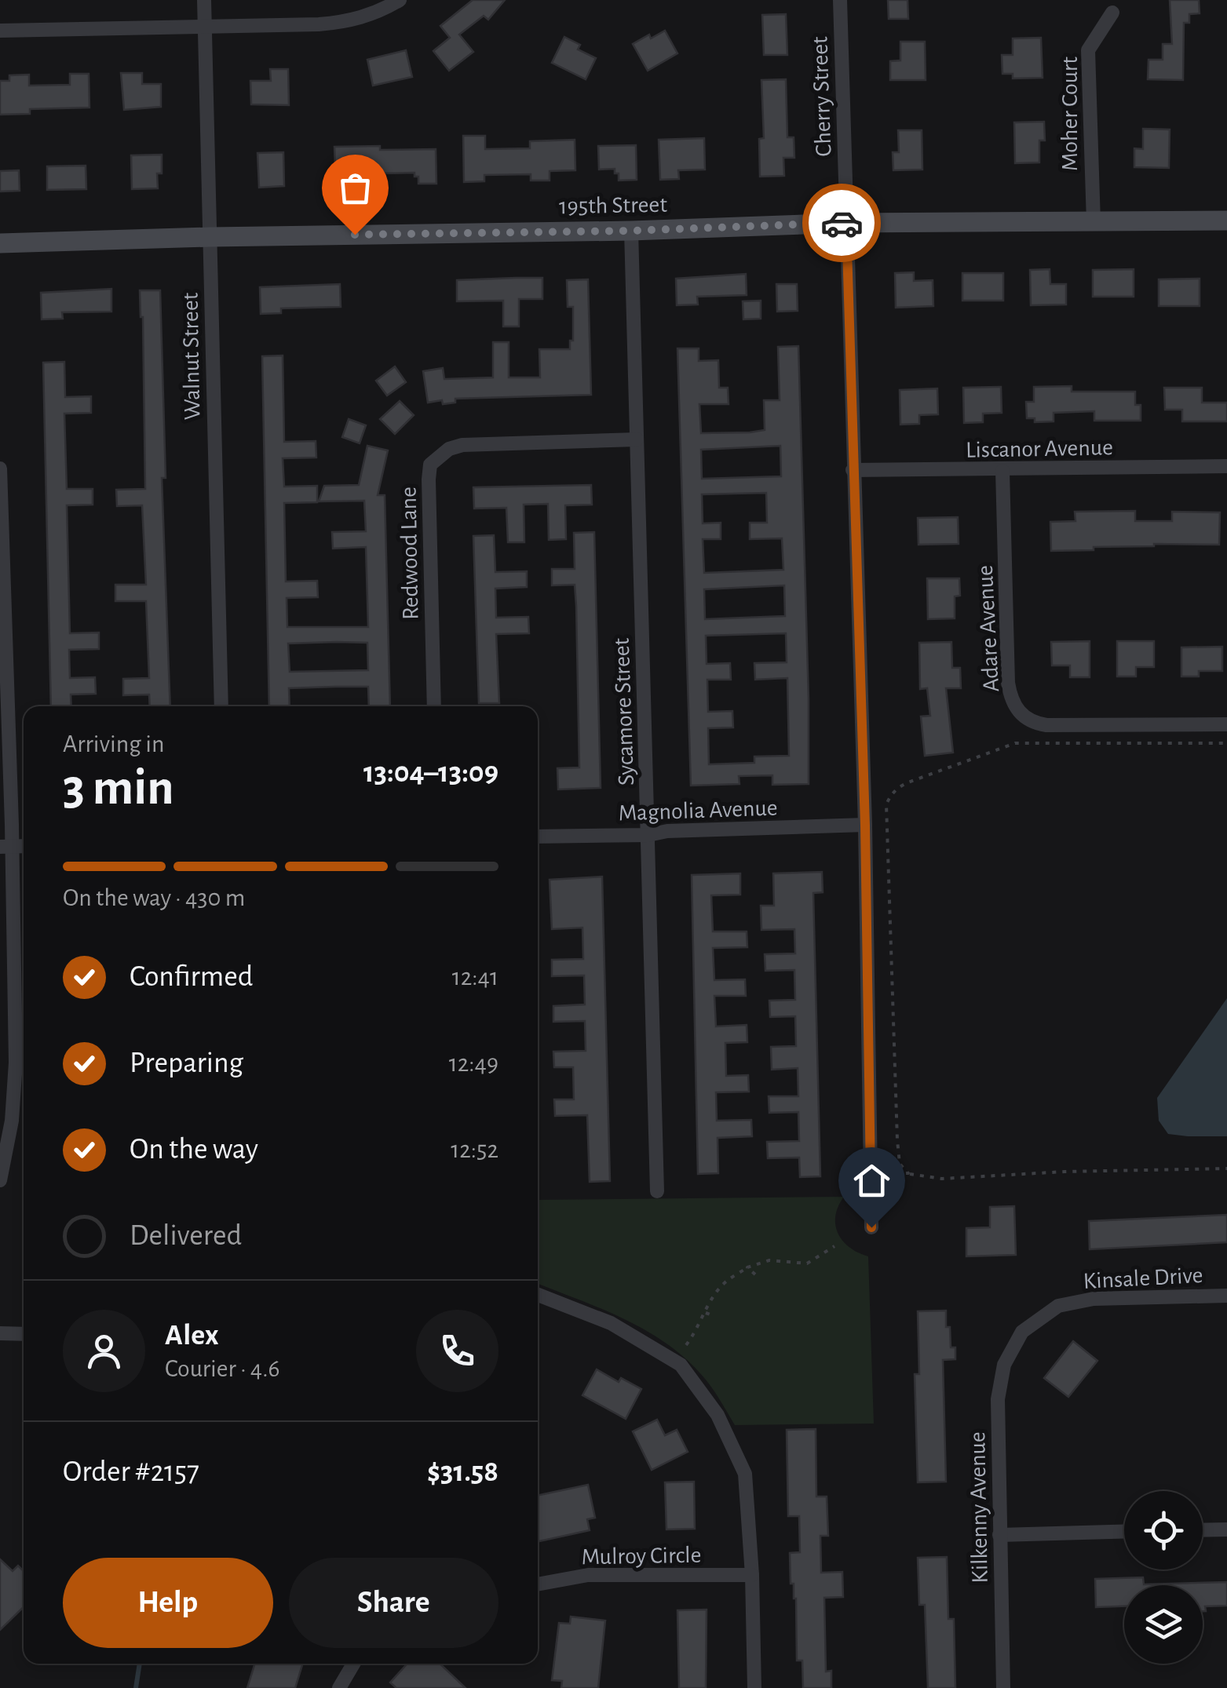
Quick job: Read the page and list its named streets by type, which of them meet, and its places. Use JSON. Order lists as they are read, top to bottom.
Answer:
{
  "streets": {
    "street": [
      "Cherry Street",
      "Moher Court",
      "195th Street",
      "Walnut Street",
      "Liscanor Avenue",
      "Redwood Lane",
      "Adare Avenue",
      "Sycamore Street",
      "Magnolia Avenue",
      "Kinsale Drive",
      "Kilkenny Avenue",
      "Mulroy Circle"
    ]
  },
  "crossings": [
    ["Cherry Street", "195th Street"],
    ["Cherry Street", "Liscanor Avenue"],
    ["Cherry Street", "Magnolia Avenue"],
    ["Moher Court", "195th Street"],
    ["195th Street", "Walnut Street"],
    ["195th Street", "Sycamore Street"],
    ["Liscanor Avenue", "Adare Avenue"],
    ["Redwood Lane", "Sycamore Street"],
    ["Sycamore Street", "Magnolia Avenue"],
    ["Kinsale Drive", "Kilkenny Avenue"]
  ],
  "page": {
    "heading": ["3 min", "Arriving in", "13:04–13:09"],
    "panel": [
      "Alex",
      "Courier · 4.6",
      "Order #2157",
      "$31.58"
    ],
    "bar": "On the way · 430 m",
    "list": [
      ["Confirmed", "12:41"],
      ["Preparing", "12:49"],
      ["On the way", "12:52"],
      "Delivered"
    ],
    "buttons": ["Help", "Share"]
  }
}
